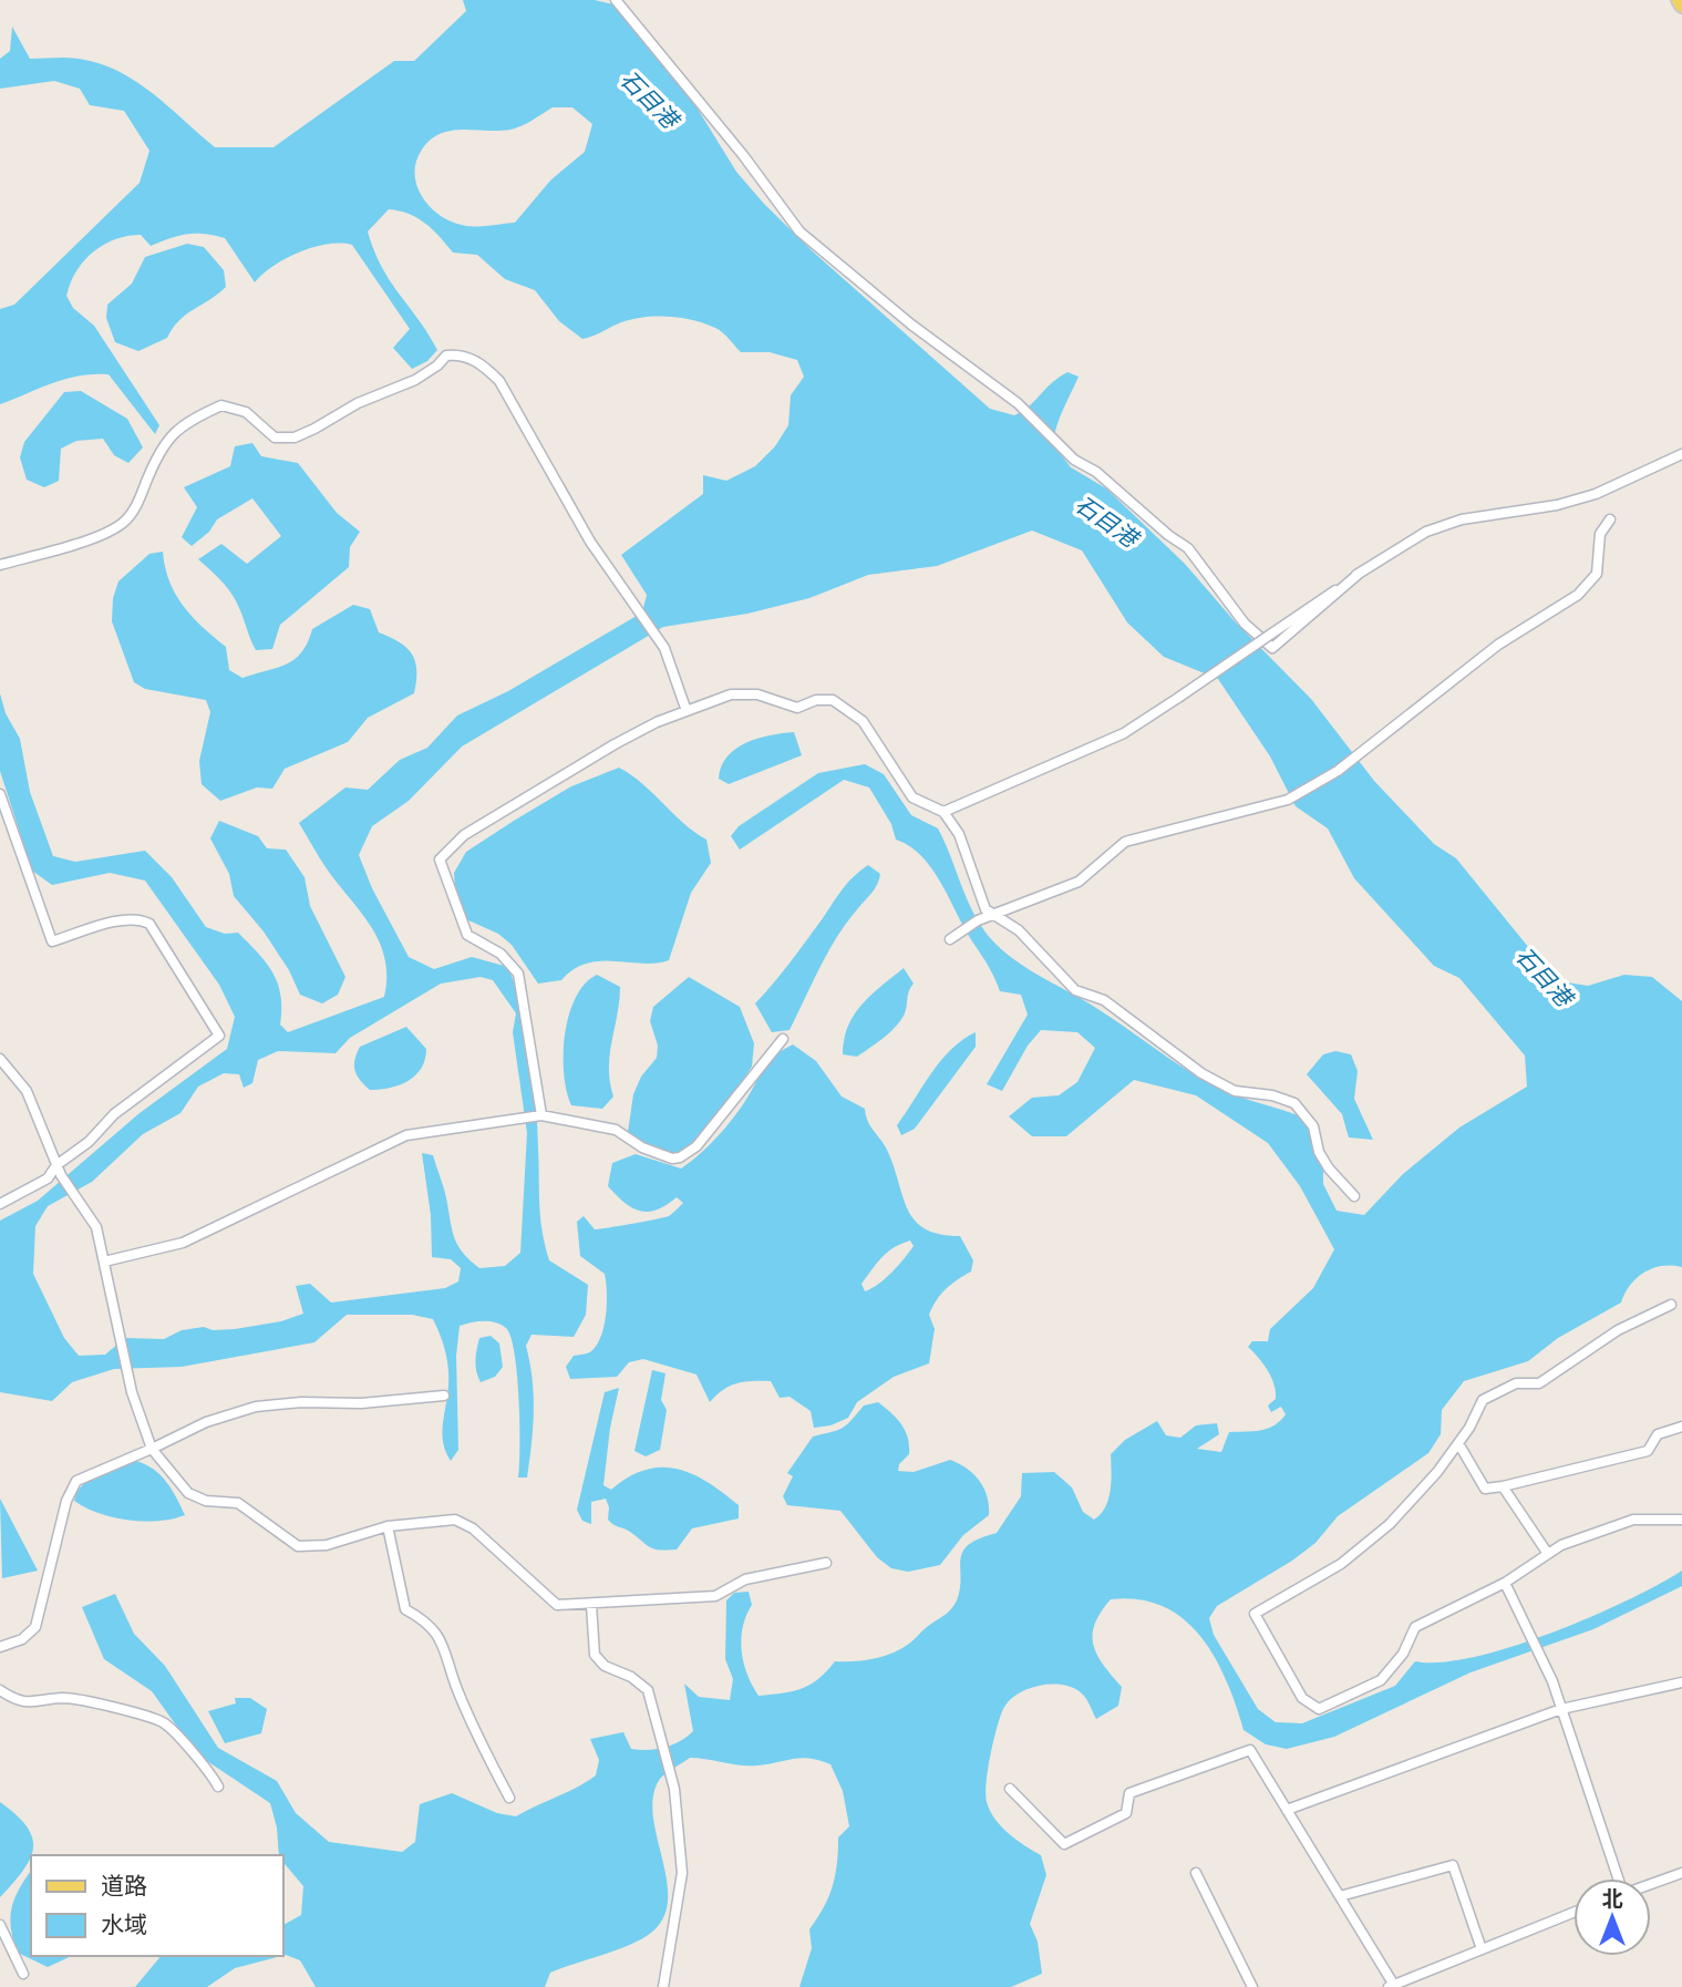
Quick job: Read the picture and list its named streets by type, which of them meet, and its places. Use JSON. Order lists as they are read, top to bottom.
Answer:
{
  "water": ["石目港"],
  "legend": ["道路", "水域"],
  "north": "top"
}
